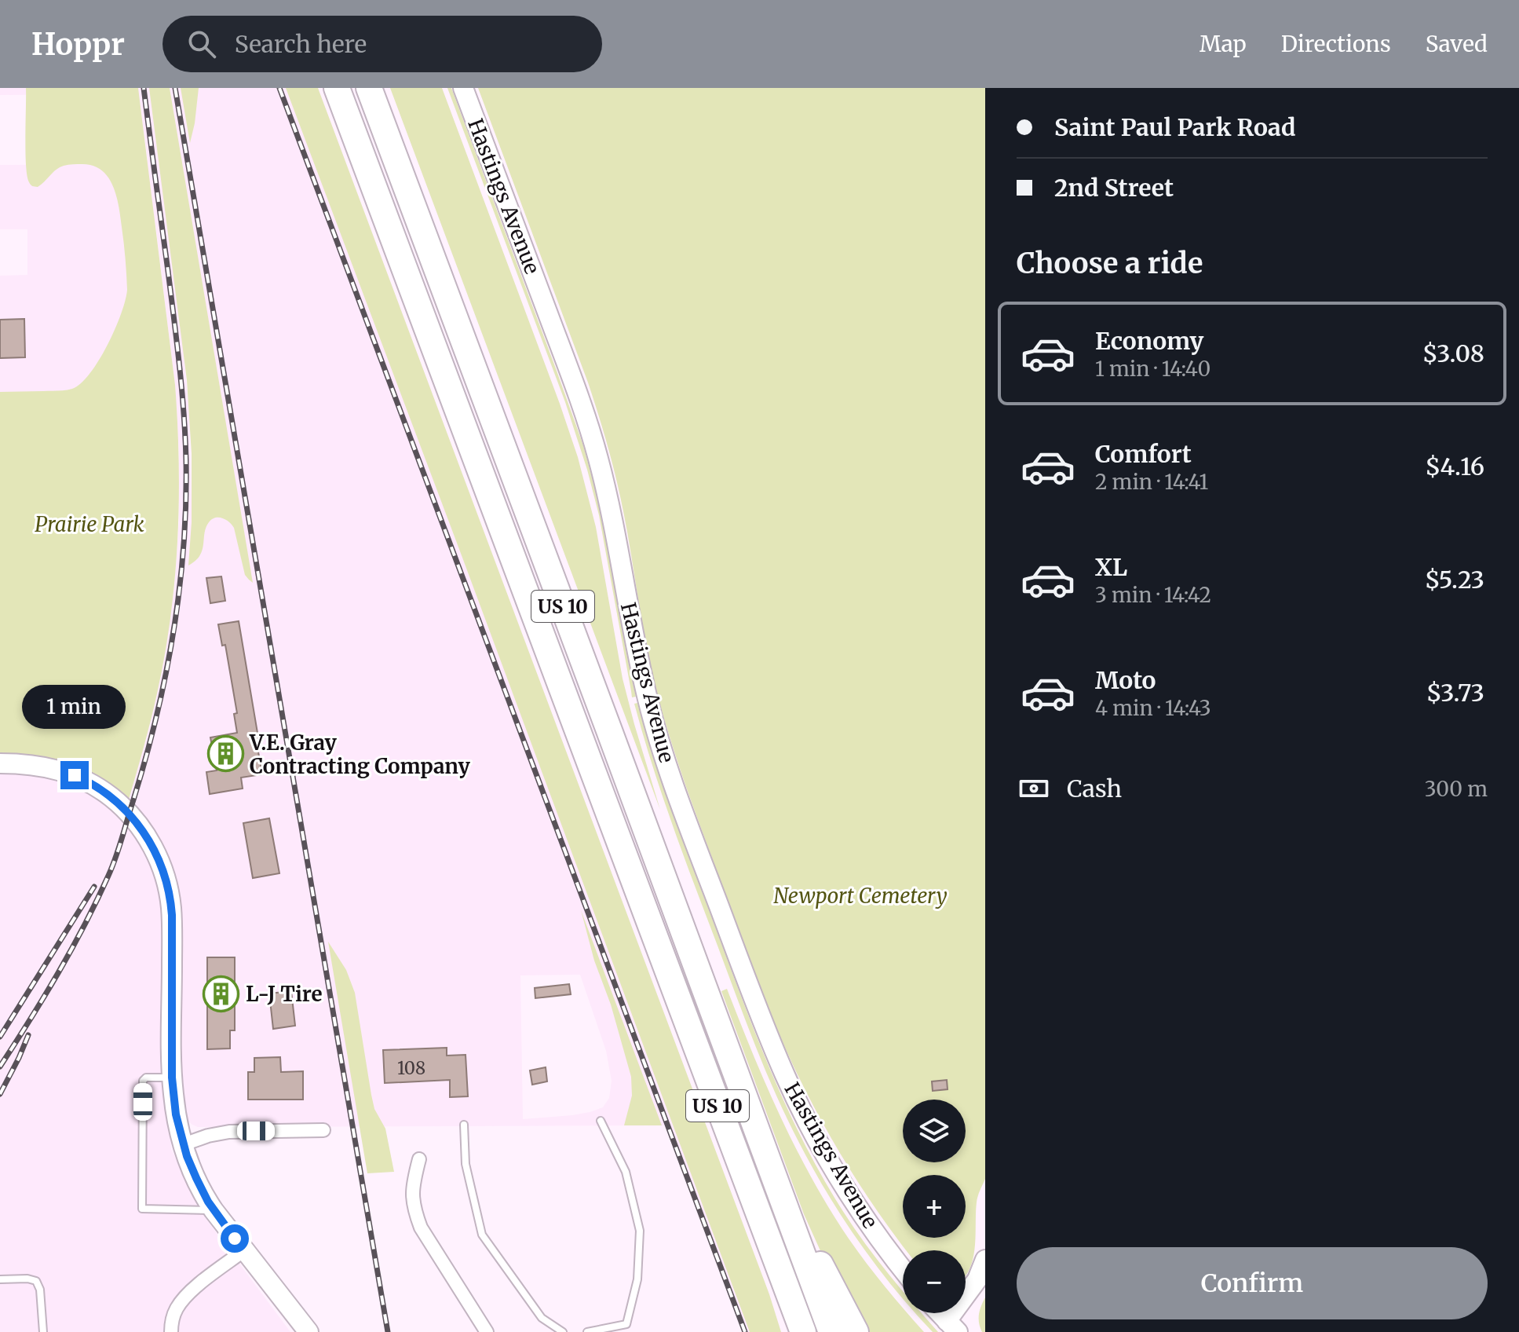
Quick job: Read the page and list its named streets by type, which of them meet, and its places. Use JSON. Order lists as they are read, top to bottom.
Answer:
{
  "streets": {
    "highway": ["US 10"],
    "street": ["Hastings Avenue"]
  },
  "parks": ["Prairie Park", "Newport Cemetery"],
  "places": {
    "building": ["V.E. Gray Contracting Company", "L-J Tire"]
  },
  "house_numbers": ["108"],
  "page": {
    "header": "Hoppr",
    "search": "Search here",
    "nav": ["Map", "Directions", "Saved"],
    "banner": ["Saint Paul Park Road", "2nd Street"],
    "heading": "Choose a ride",
    "list": [
      {
        "name": "Economy",
        "note": "1 min · 14:40",
        "value": "$3.08"
      },
      {
        "name": "Comfort",
        "note": "2 min · 14:41",
        "value": "$4.16"
      },
      {
        "name": "XL",
        "note": "3 min · 14:42",
        "value": "$5.23"
      },
      {
        "name": "Moto",
        "note": "4 min · 14:43",
        "value": "$3.73"
      }
    ],
    "bubble": "1 min",
    "pay": ["Cash", "300 m"],
    "map_buttons": ["+", "−"],
    "buttons": "Confirm"
  }
}
